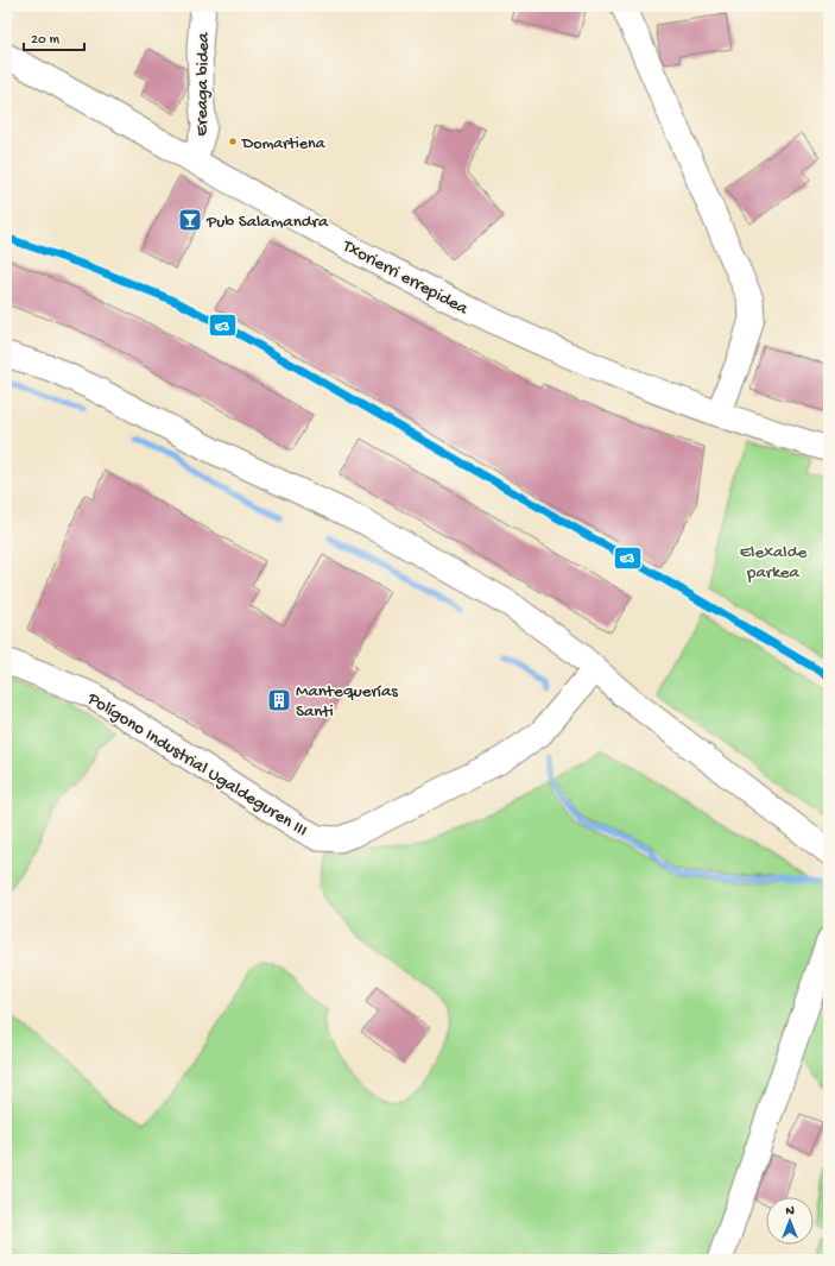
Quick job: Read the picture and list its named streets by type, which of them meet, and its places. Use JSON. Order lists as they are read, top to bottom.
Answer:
{
  "streets": {
    "street": ["Ereaga bidea", "Txorierri errepidea", "Polígono Industrial Ugaldeguren III"]
  },
  "crossings": [
    ["Ereaga bidea", "Txorierri errepidea"]
  ],
  "parks": ["Elexalde parkea"],
  "places": {
    "other": ["Domartiena"],
    "bar": ["Pub Salamandra"],
    "building": ["Mantequerías Santi"]
  },
  "lines": ["transit line E3"],
  "scale_bar": "20 m",
  "north": "top"
}
